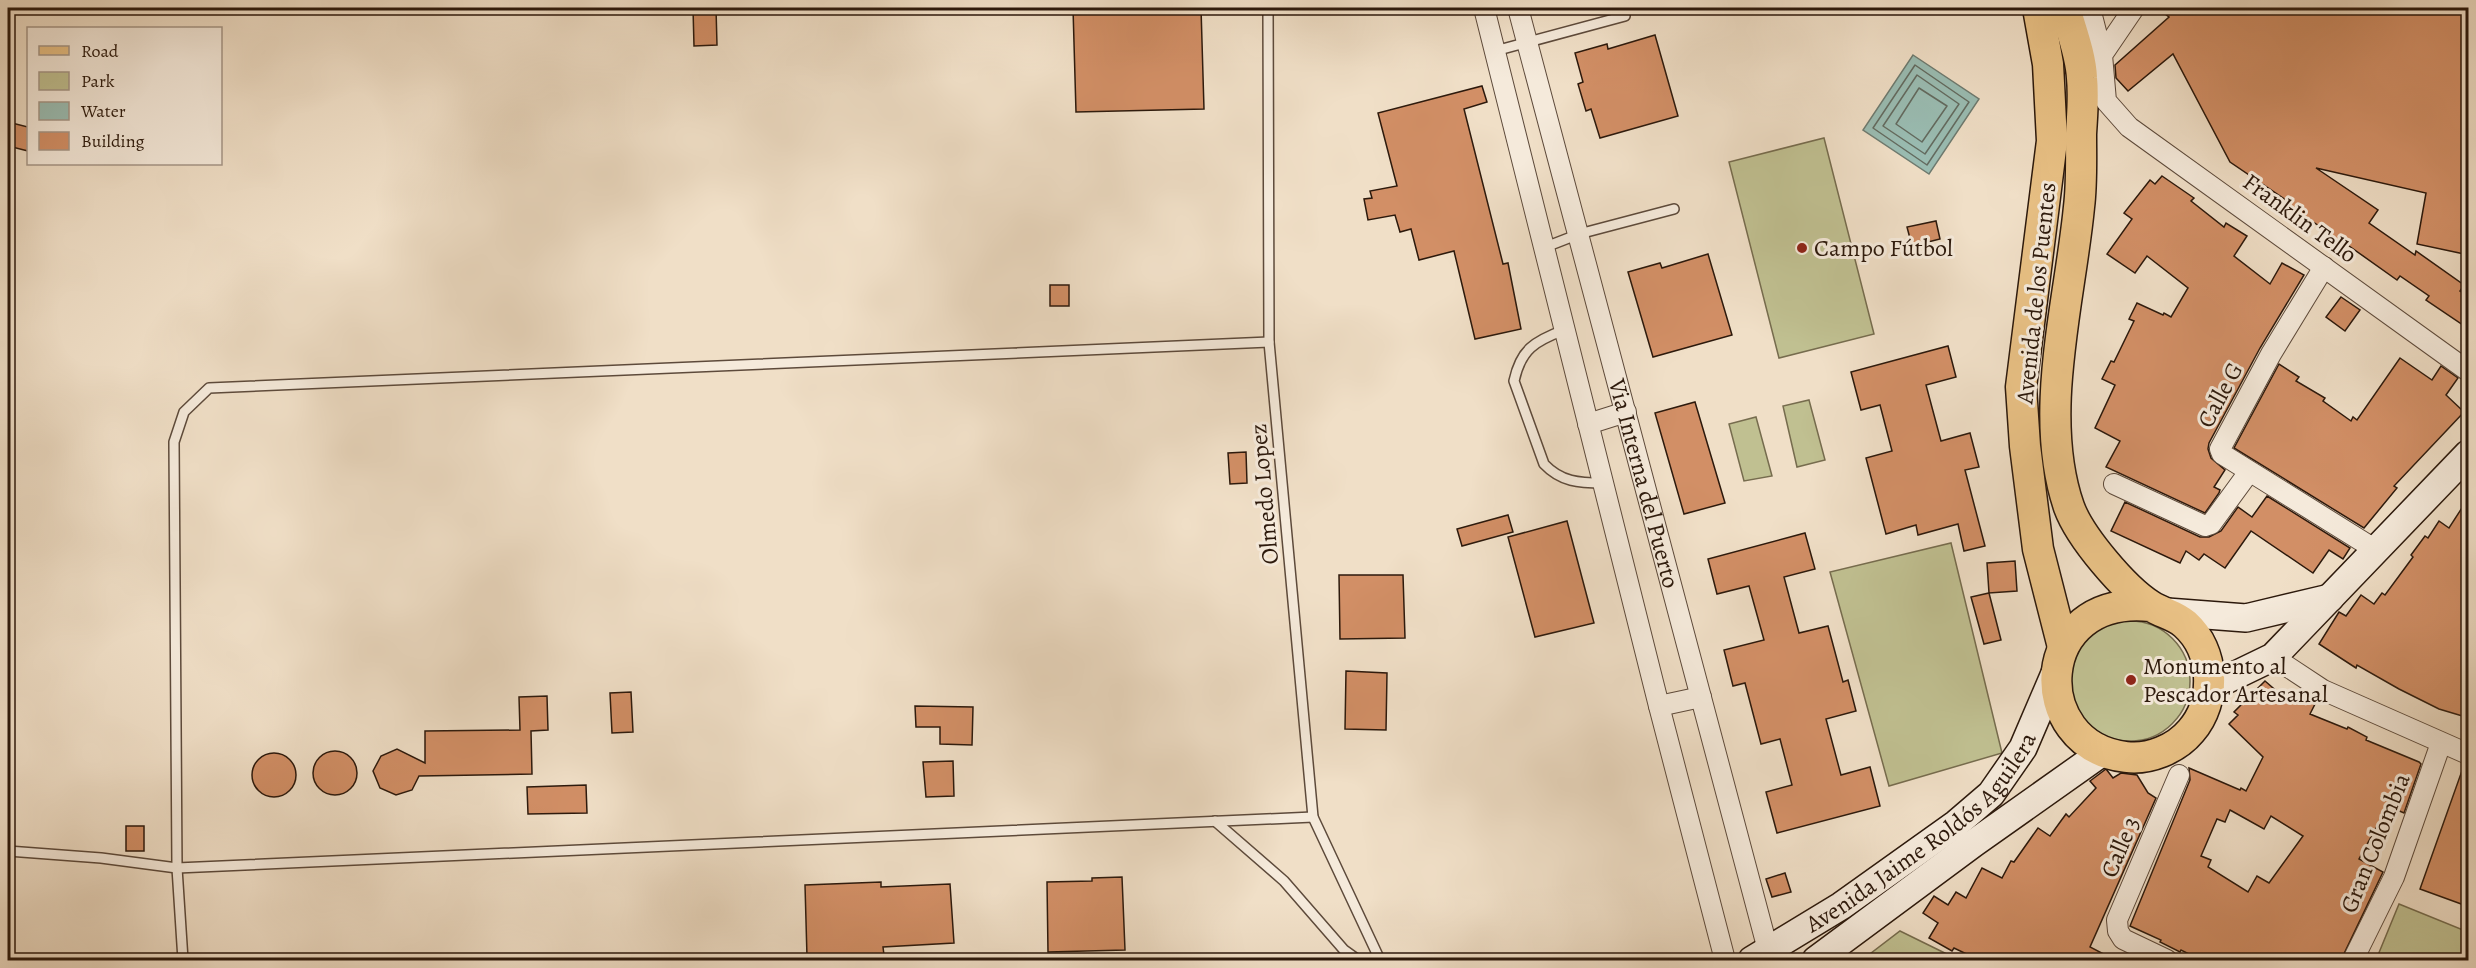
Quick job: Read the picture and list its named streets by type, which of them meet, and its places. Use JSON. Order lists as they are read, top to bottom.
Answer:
{
  "streets": {
    "main road": ["Avenida de los Puentes", "Avenida Jaime Roldós Aguilera"],
    "street": [
      "Franklin Tello",
      "Calle G",
      "Via Interna del Puerto",
      "Gran Colombia",
      "Calle 3"
    ],
    "lane": ["Olmedo Lopez"]
  },
  "crossings": [
    ["Franklin Tello", "Calle G"],
    ["Avenida de los Puentes", "Avenida Jaime Roldós Aguilera"],
    ["Via Interna del Puerto", "Avenida Jaime Roldós Aguilera"]
  ],
  "places": ["Campo Fútbol", "Monumento al Pescador Artesanal"],
  "legend": [
    "Road",
    "Park",
    "Water",
    "Building"
  ]
}
